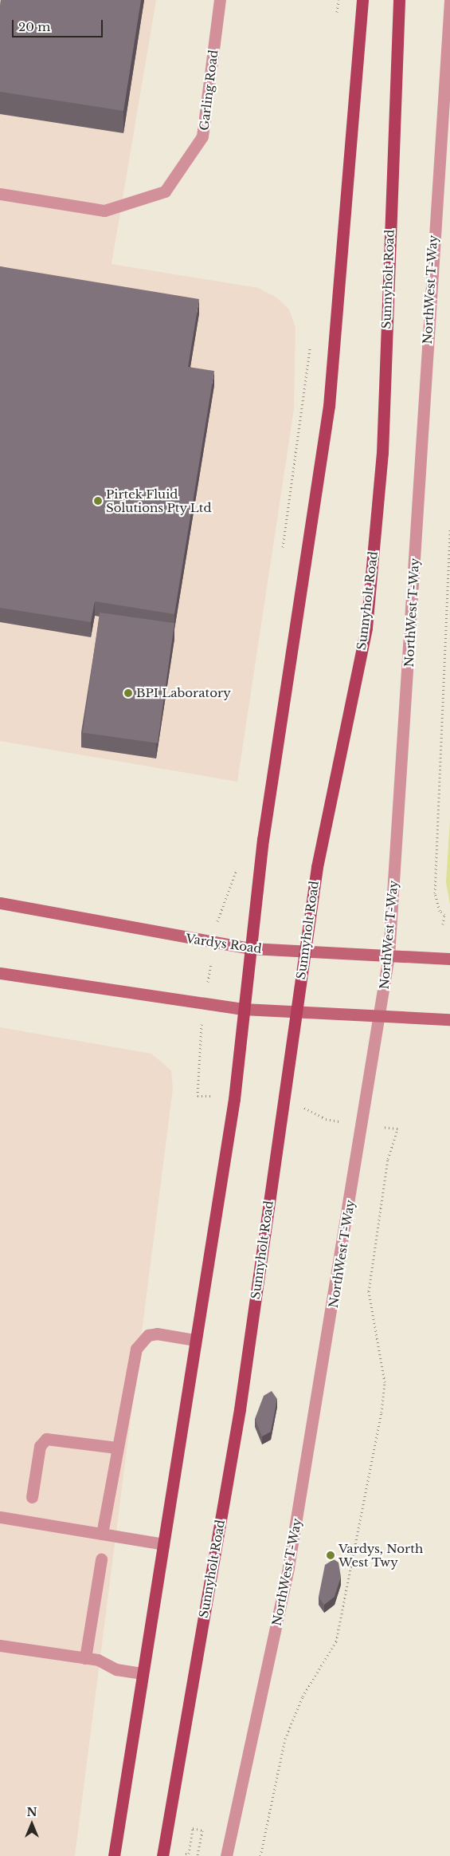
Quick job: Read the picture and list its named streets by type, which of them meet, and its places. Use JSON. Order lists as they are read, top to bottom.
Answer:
{
  "streets": {
    "main road": ["Sunnyholt Road", "Vardys Road"],
    "street": ["Garling Road", "NorthWest T-Way"]
  },
  "crossings": [
    ["Sunnyholt Road", "Vardys Road"],
    ["NorthWest T-Way", "Vardys Road"]
  ],
  "places": ["Pirtek Fluid Solutions Pty Ltd", "BPI Laboratory", "Vardys, North West Twy"],
  "scale_bar": "20 m",
  "north": "top"
}
